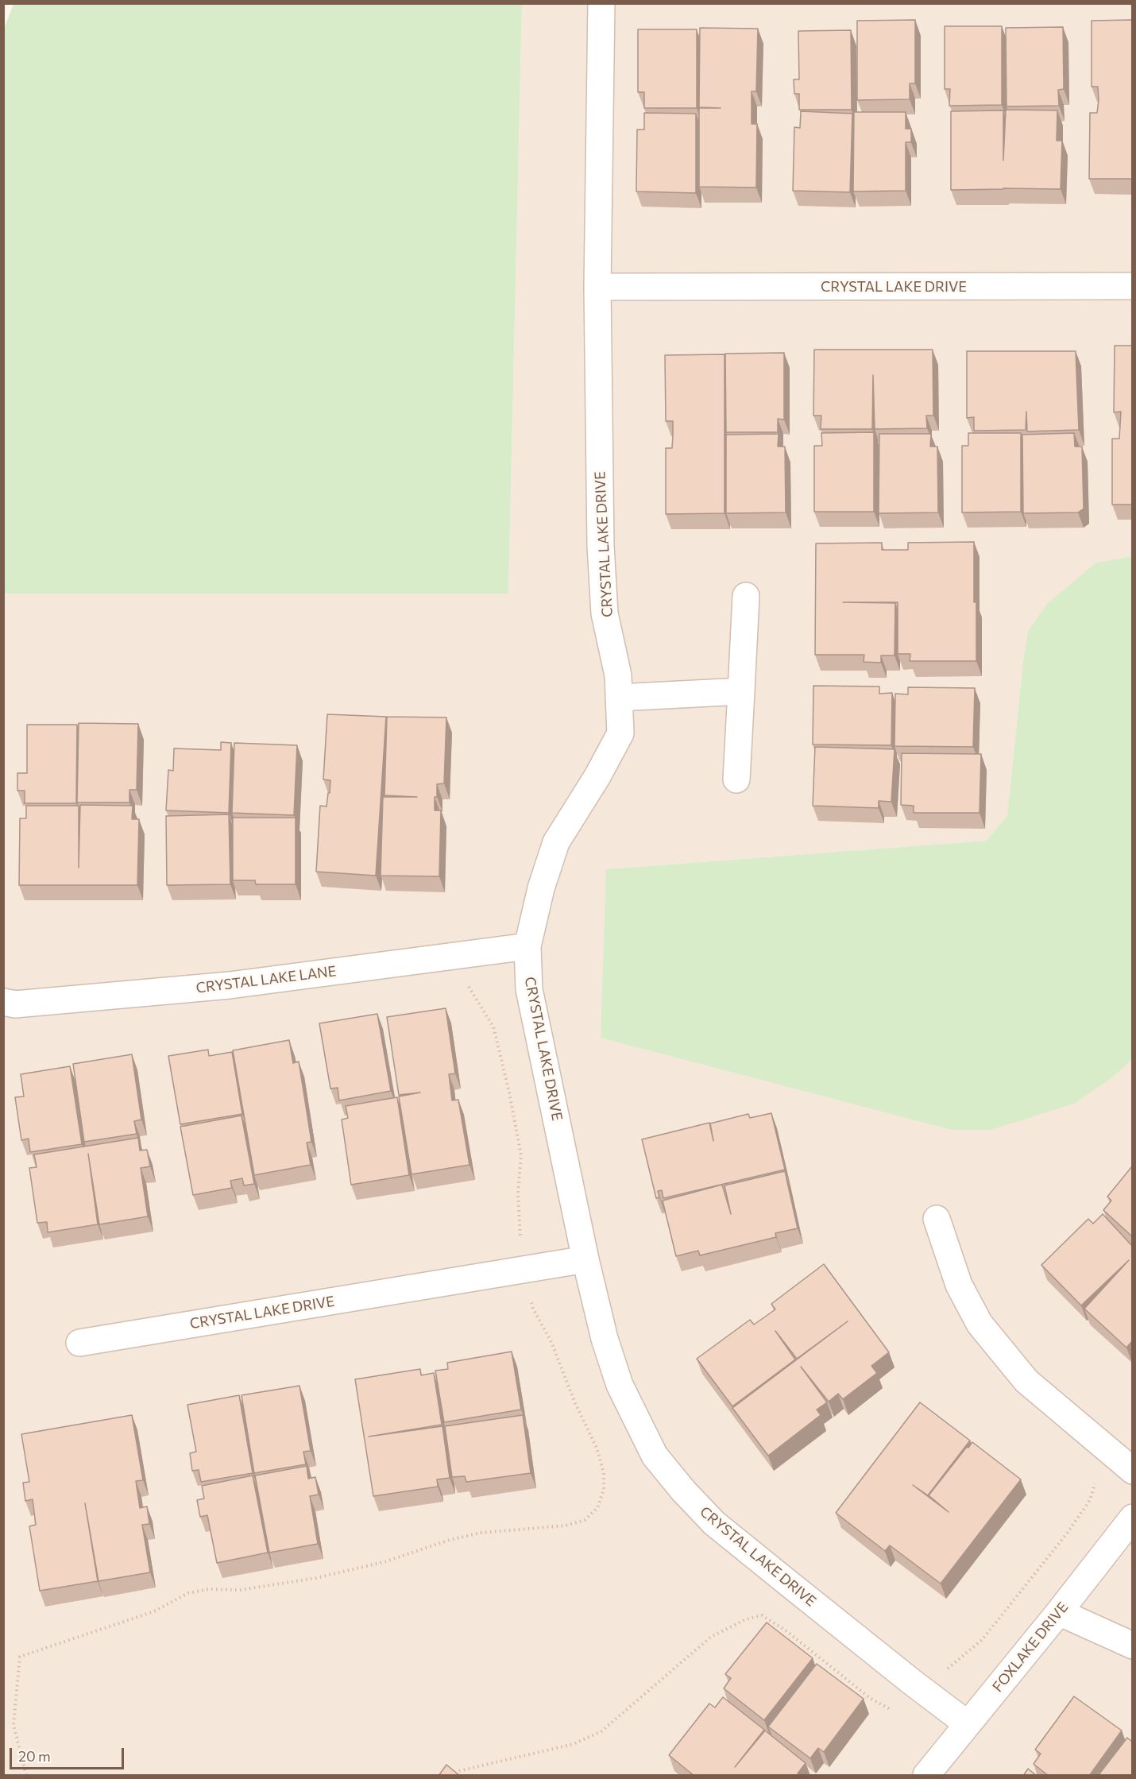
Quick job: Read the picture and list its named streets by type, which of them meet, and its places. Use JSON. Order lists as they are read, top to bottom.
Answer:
{
  "streets": {
    "street": ["CRYSTAL LAKE DRIVE", "CRYSTAL LAKE LANE", "FOXLAKE DRIVE"]
  },
  "crossings": [
    ["CRYSTAL LAKE DRIVE", "CRYSTAL LAKE LANE"],
    ["CRYSTAL LAKE DRIVE", "FOXLAKE DRIVE"]
  ],
  "scale_bar": "20 m"
}
